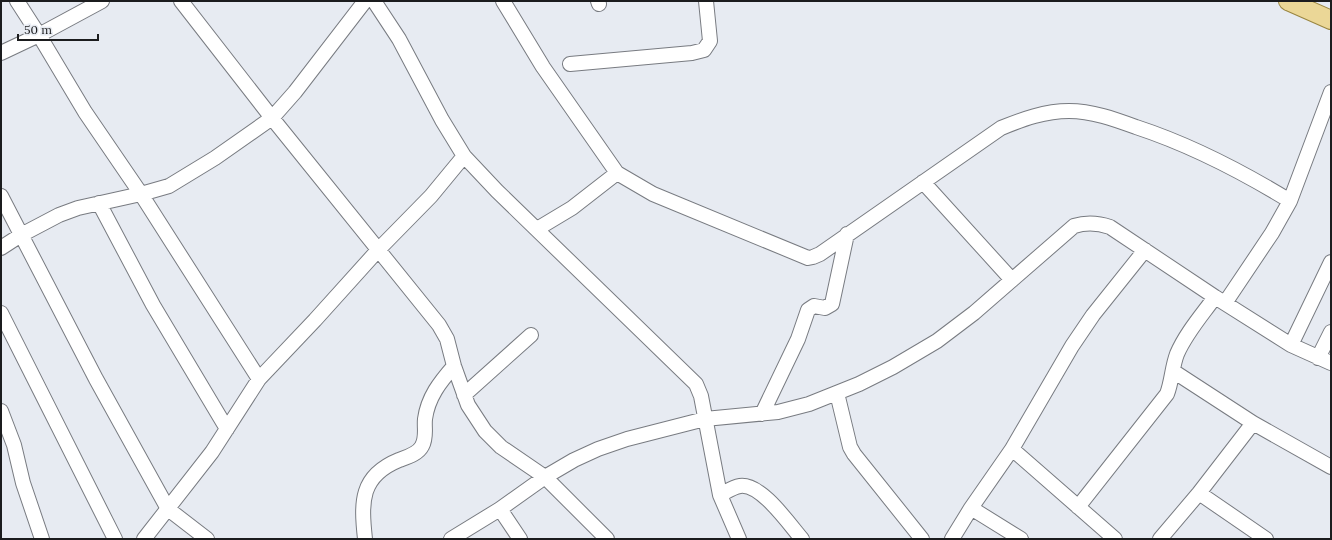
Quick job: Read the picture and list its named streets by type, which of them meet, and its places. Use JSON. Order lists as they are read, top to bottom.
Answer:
{
  "scale_bar": "50 m"
}
